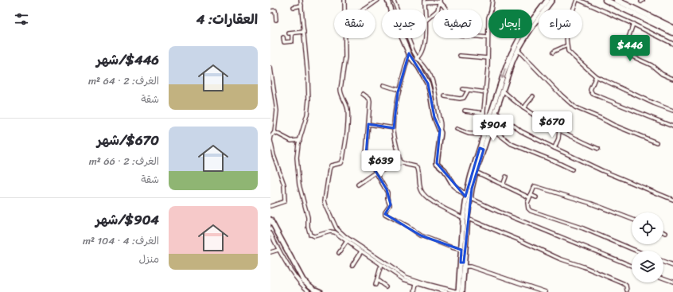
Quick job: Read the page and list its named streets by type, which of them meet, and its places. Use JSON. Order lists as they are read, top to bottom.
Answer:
{
  "page": {
    "heading": "العقارات: 4",
    "chip": [
      "شراء",
      "إيجار",
      "تصفية",
      "جديد",
      "شقة"
    ],
    "price": [
      "$446",
      "$670",
      "$904",
      "$639"
    ],
    "list": [
      {
        "name": "$446/شهر",
        "note": "الغرف: 2 · 64 m² · شقة"
      },
      {
        "name": "$670/شهر",
        "note": "الغرف: 2 · 66 m² · شقة"
      },
      {
        "name": "$904/شهر",
        "note": "الغرف: 4 · 104 m² · منزل"
      }
    ]
  }
}
